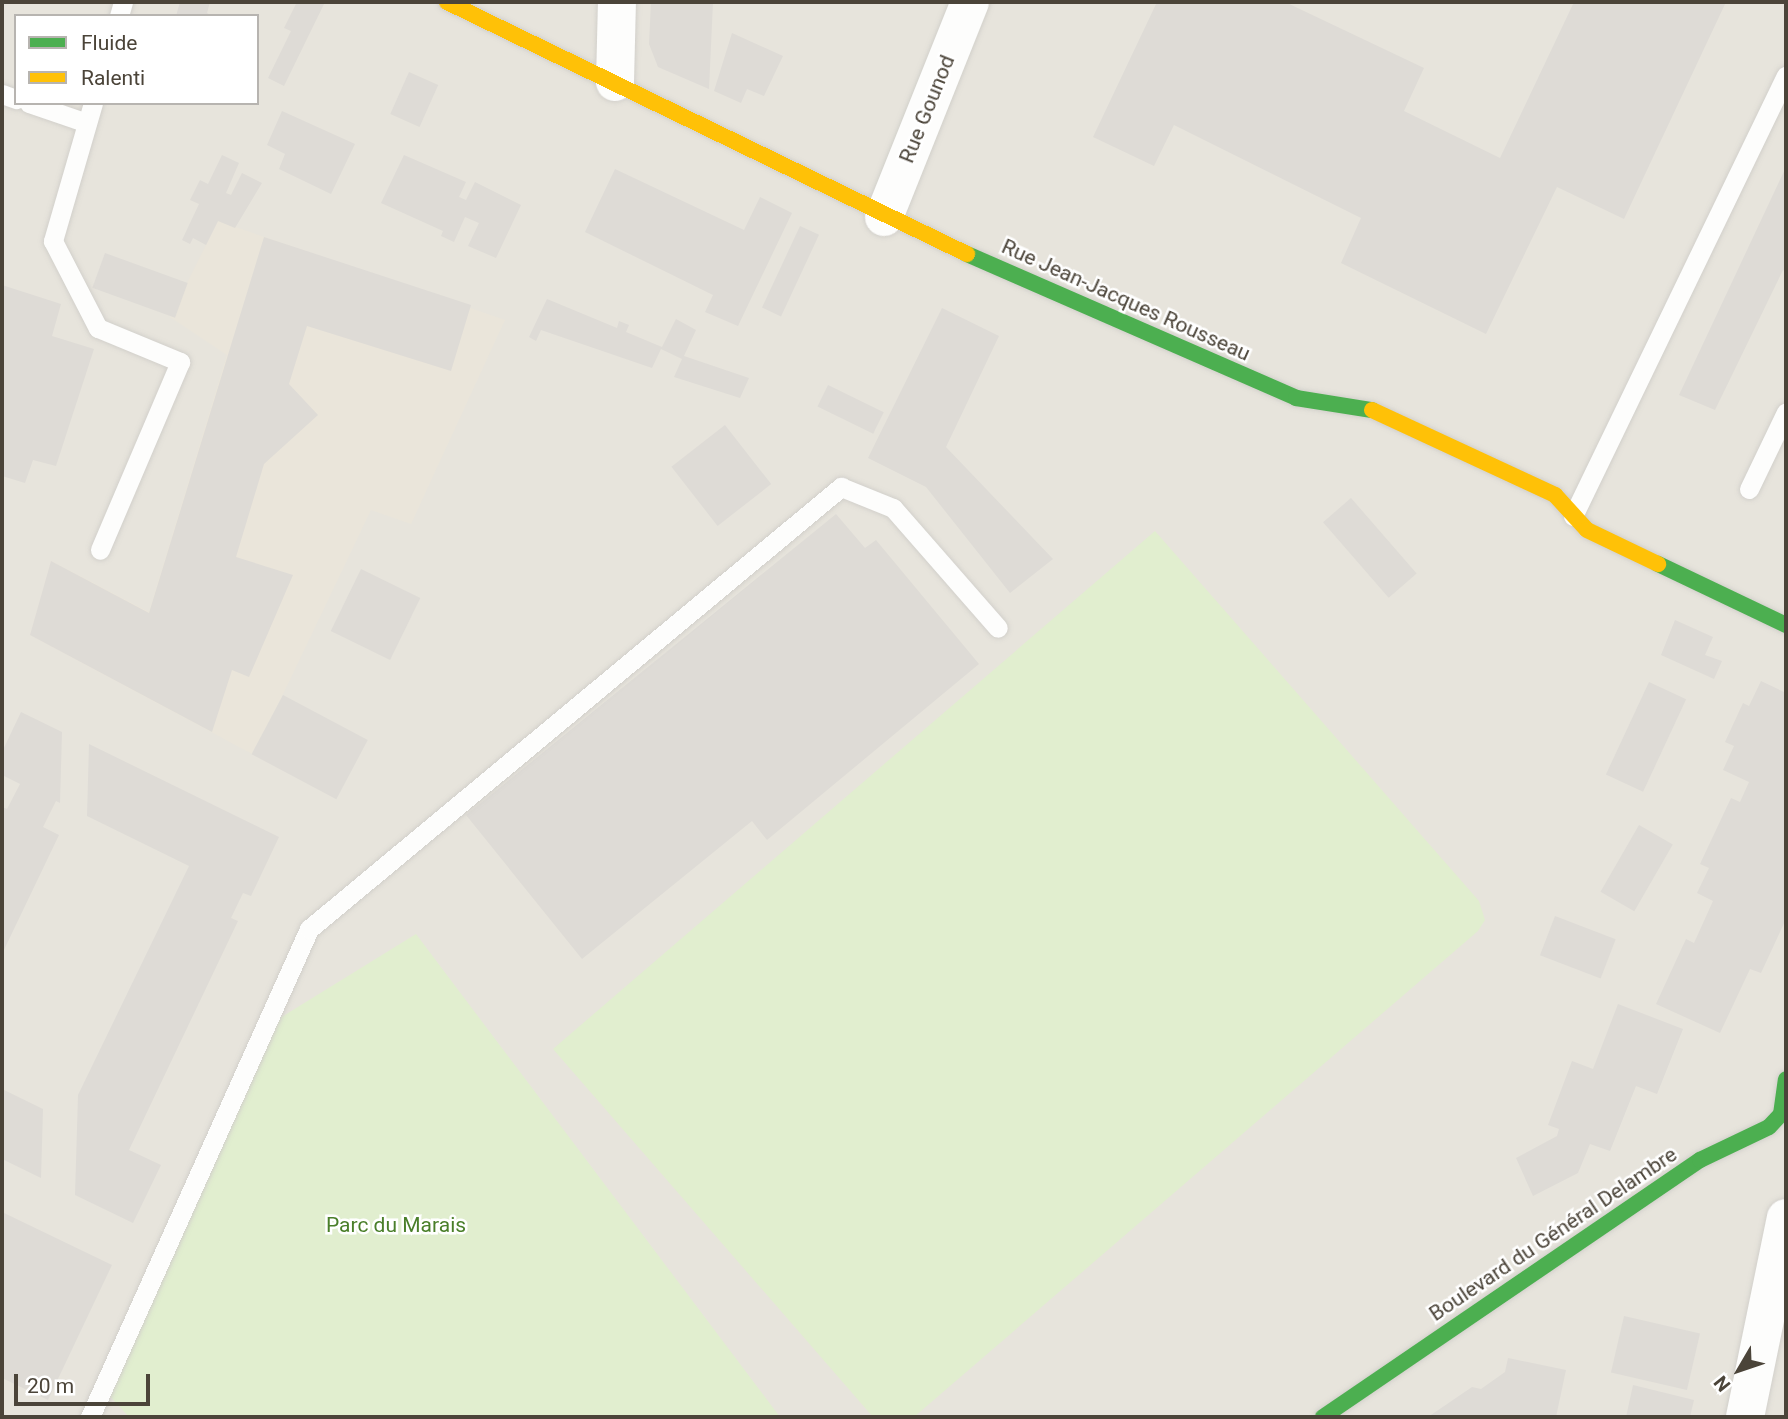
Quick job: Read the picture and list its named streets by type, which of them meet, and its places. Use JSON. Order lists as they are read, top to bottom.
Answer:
{
  "streets": {
    "street": ["Rue Gounod", "Rue Jean-Jacques Rousseau", "Boulevard du Général Delambre"]
  },
  "crossings": [
    ["Rue Gounod", "Rue Jean-Jacques Rousseau"]
  ],
  "parks": ["Parc du Marais"],
  "legend": ["Fluide", "Ralenti"],
  "scale_bar": "20 m",
  "north": "bottom left"
}
